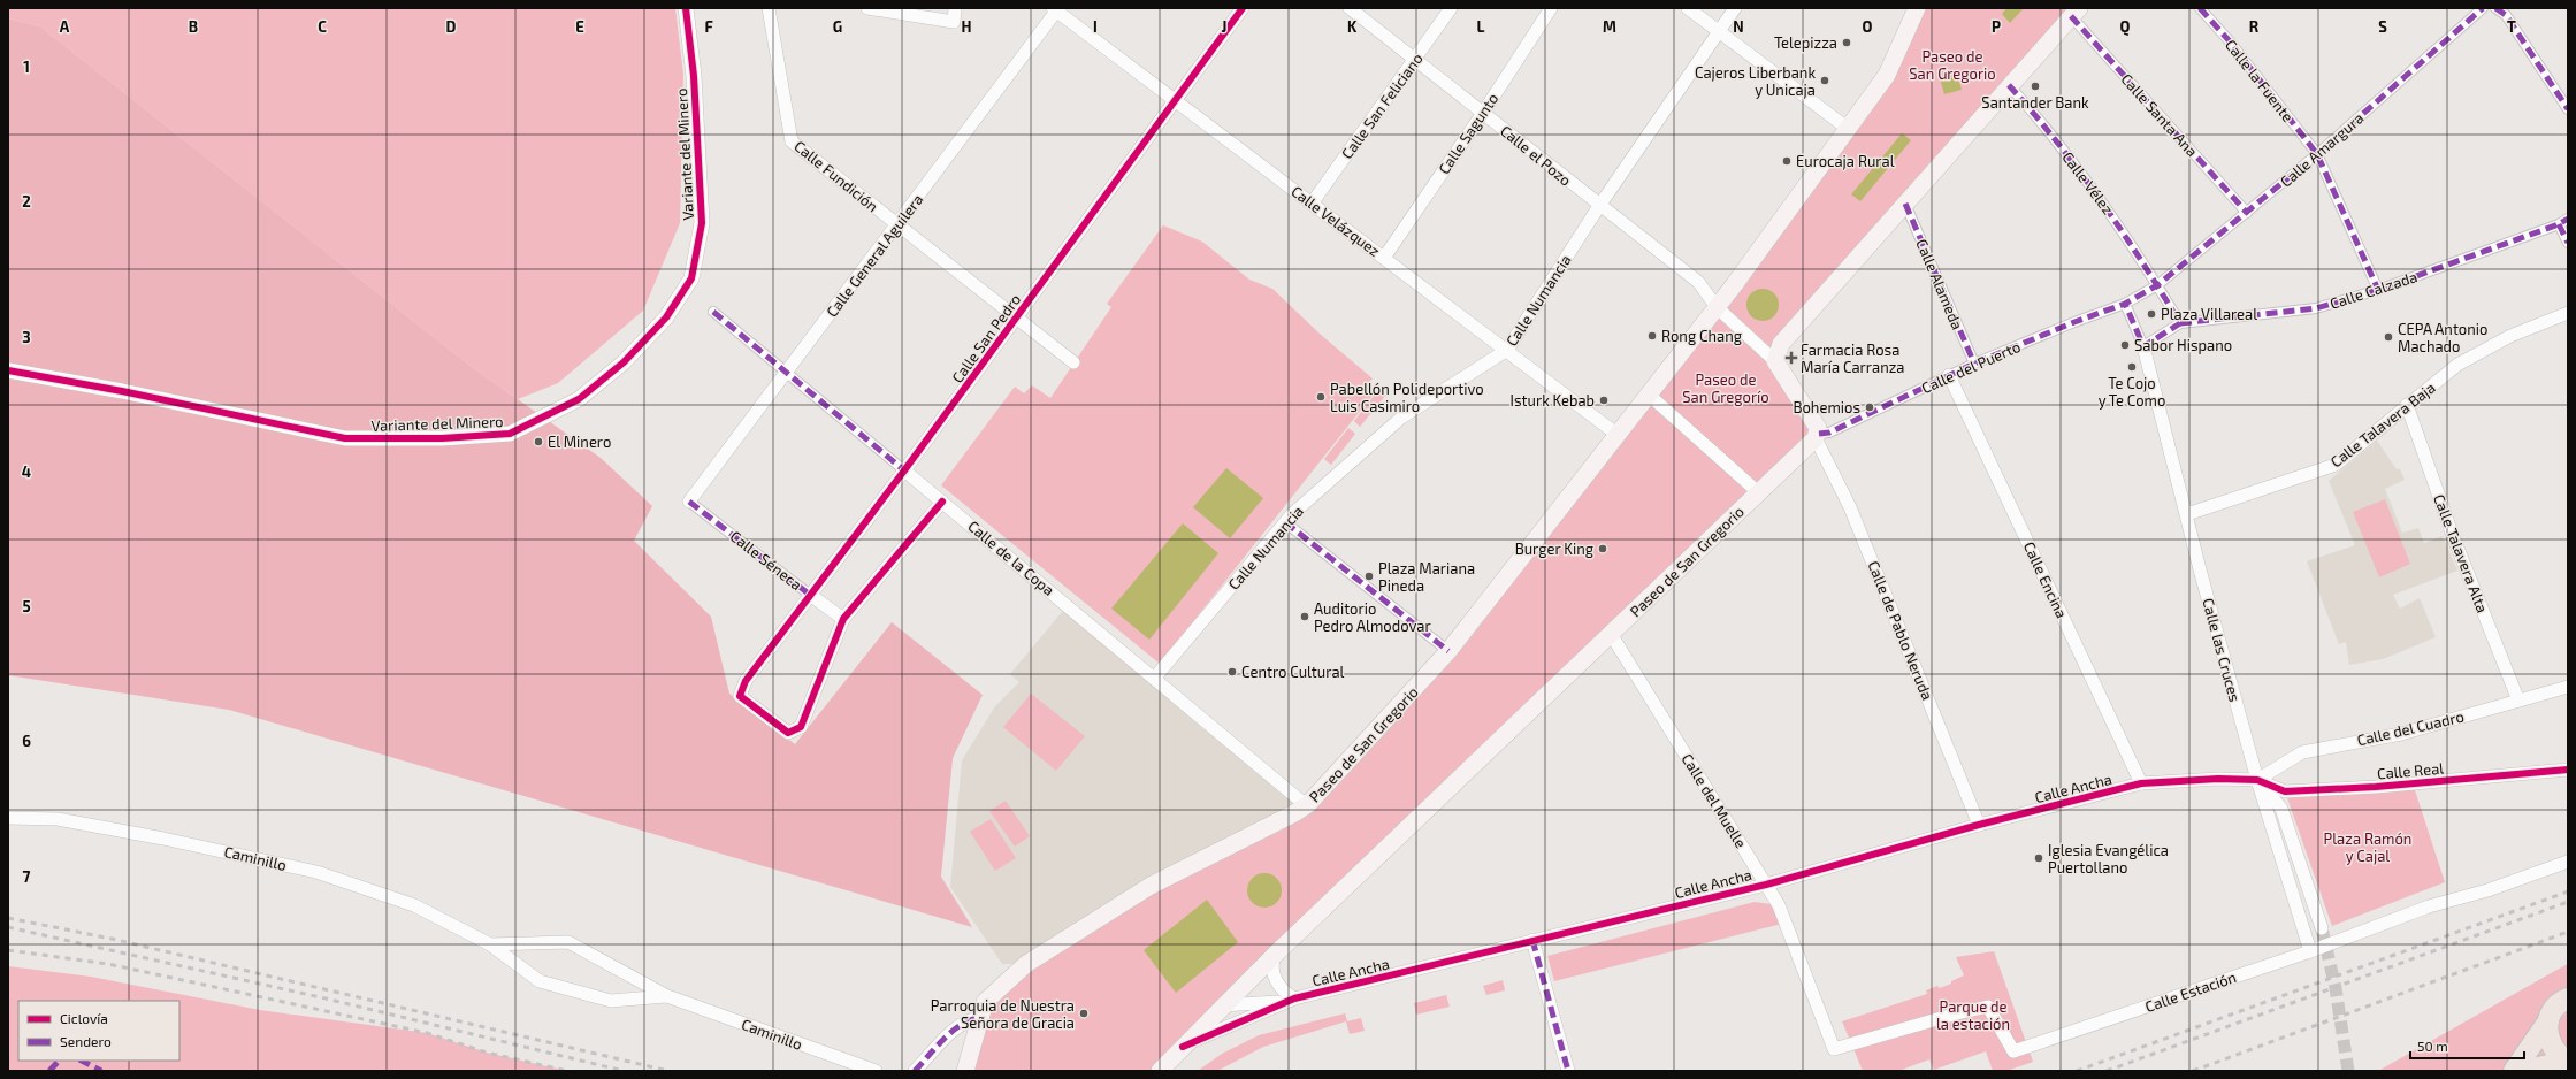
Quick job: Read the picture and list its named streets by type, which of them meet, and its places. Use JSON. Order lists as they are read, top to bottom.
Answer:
{
  "streets": {
    "main road": ["Paseo de San Gregorio"],
    "street": [
      "Calle la Fuente",
      "Calle San Feliciano",
      "Calle Santa Ana",
      "Calle Sagunto",
      "Calle Amargura",
      "Variante del Minero",
      "Calle el Pozo",
      "Calle Fundición",
      "Calle Vélez",
      "Calle Velázquez",
      "Calle General Aguilera",
      "Calle Alameda",
      "Calle Calzada",
      "Calle Numancia",
      "Calle San Pedro",
      "Calle del Puerto",
      "Calle Talavera Baja",
      "Calle Talavera Alta",
      "Calle de la Copa",
      "Calle Séneca",
      "Calle Encina",
      "Calle de Pablo Neruda",
      "Calle las Cruces",
      "Calle del Cuadro",
      "Calle Real",
      "Calle Ancha",
      "Calle del Muelle",
      "Caminillo",
      "Calle Estación"
    ]
  },
  "crossings": [
    ["Calle la Fuente", "Calle Amargura"],
    ["Calle la Fuente", "Calle Calzada"],
    ["Calle San Feliciano", "Calle el Pozo"],
    ["Calle San Feliciano", "Calle Velázquez"],
    ["Calle Santa Ana", "Calle Amargura"],
    ["Calle Sagunto", "Calle el Pozo"],
    ["Calle Sagunto", "Calle Velázquez"],
    ["Calle Amargura", "Calle Vélez"],
    ["Calle el Pozo", "Calle Numancia"],
    ["Calle el Pozo", "Paseo de San Gregorio"],
    ["Calle Fundición", "Calle General Aguilera"],
    ["Calle Fundición", "Calle San Pedro"],
    ["Calle Velázquez", "Calle General Aguilera"],
    ["Calle Velázquez", "Calle Numancia"],
    ["Calle Velázquez", "Calle San Pedro"],
    ["Calle Velázquez", "Paseo de San Gregorio"],
    ["Calle General Aguilera", "Calle de la Copa"],
    ["Calle General Aguilera", "Calle Séneca"],
    ["Calle Alameda", "Calle del Puerto"],
    ["Calle Numancia", "Calle de la Copa"],
    ["Calle San Pedro", "Calle de la Copa"],
    ["Calle San Pedro", "Calle Séneca"],
    ["Calle del Puerto", "Paseo de San Gregorio"],
    ["Calle del Puerto", "Calle Encina"],
    ["Calle del Puerto", "Calle de Pablo Neruda"],
    ["Calle Talavera Baja", "Calle Talavera Alta"],
    ["Calle Talavera Baja", "Calle las Cruces"],
    ["Calle Talavera Alta", "Calle del Cuadro"],
    ["Calle de la Copa", "Paseo de San Gregorio"],
    ["Paseo de San Gregorio", "Calle de Pablo Neruda"],
    ["Paseo de San Gregorio", "Calle Ancha"],
    ["Paseo de San Gregorio", "Calle del Muelle"],
    ["Calle Encina", "Calle Ancha"],
    ["Calle de Pablo Neruda", "Calle Ancha"],
    ["Calle las Cruces", "Calle del Cuadro"],
    ["Calle las Cruces", "Calle Real"],
    ["Calle las Cruces", "Calle Ancha"],
    ["Calle las Cruces", "Calle Estación"],
    ["Calle del Cuadro", "Calle Real"],
    ["Calle del Cuadro", "Calle Ancha"],
    ["Calle Real", "Calle Ancha"],
    ["Calle Ancha", "Calle del Muelle"],
    ["Calle del Muelle", "Calle Estación"]
  ],
  "parks": [
    "Paseo de San Gregorio",
    "Paseo de San Gregorío",
    "Plaza Ramón y Cajal",
    "Parque de la estación"
  ],
  "places": {
    "other": [
      "Telepizza",
      "Cajeros Liberbank y Unicaja",
      "Santander Bank",
      "Eurocaja Rural",
      "Plaza Villareal",
      "Rong Chang",
      "CEPA Antonio Machado",
      "Sabor Hispano",
      "Te Cojo y Te Como",
      "Pabellón Polideportivo Luis Casimiro",
      "Isturk Kebab",
      "Bohemios",
      "El Minero",
      "Burger King",
      "Plaza Mariana Pineda",
      "Auditorio Pedro Almodovar",
      "Centro Cultural",
      "Iglesia Evangélica Puertollano",
      "Parroquia de Nuestra Señora de Gracia"
    ],
    "health": ["Farmacia Rosa María Carranza"]
  },
  "legend": ["Ciclovía", "Sendero"],
  "scale_bar": "50 m",
  "grid": {
    "columns": [
      "A",
      "B",
      "C",
      "D",
      "E",
      "F",
      "G",
      "H",
      "I",
      "J",
      "K",
      "L",
      "M",
      "N",
      "O",
      "P",
      "Q",
      "R",
      "S",
      "T"
    ],
    "rows": [
      "1",
      "2",
      "3",
      "4",
      "5",
      "6",
      "7"
    ]
  }
}
